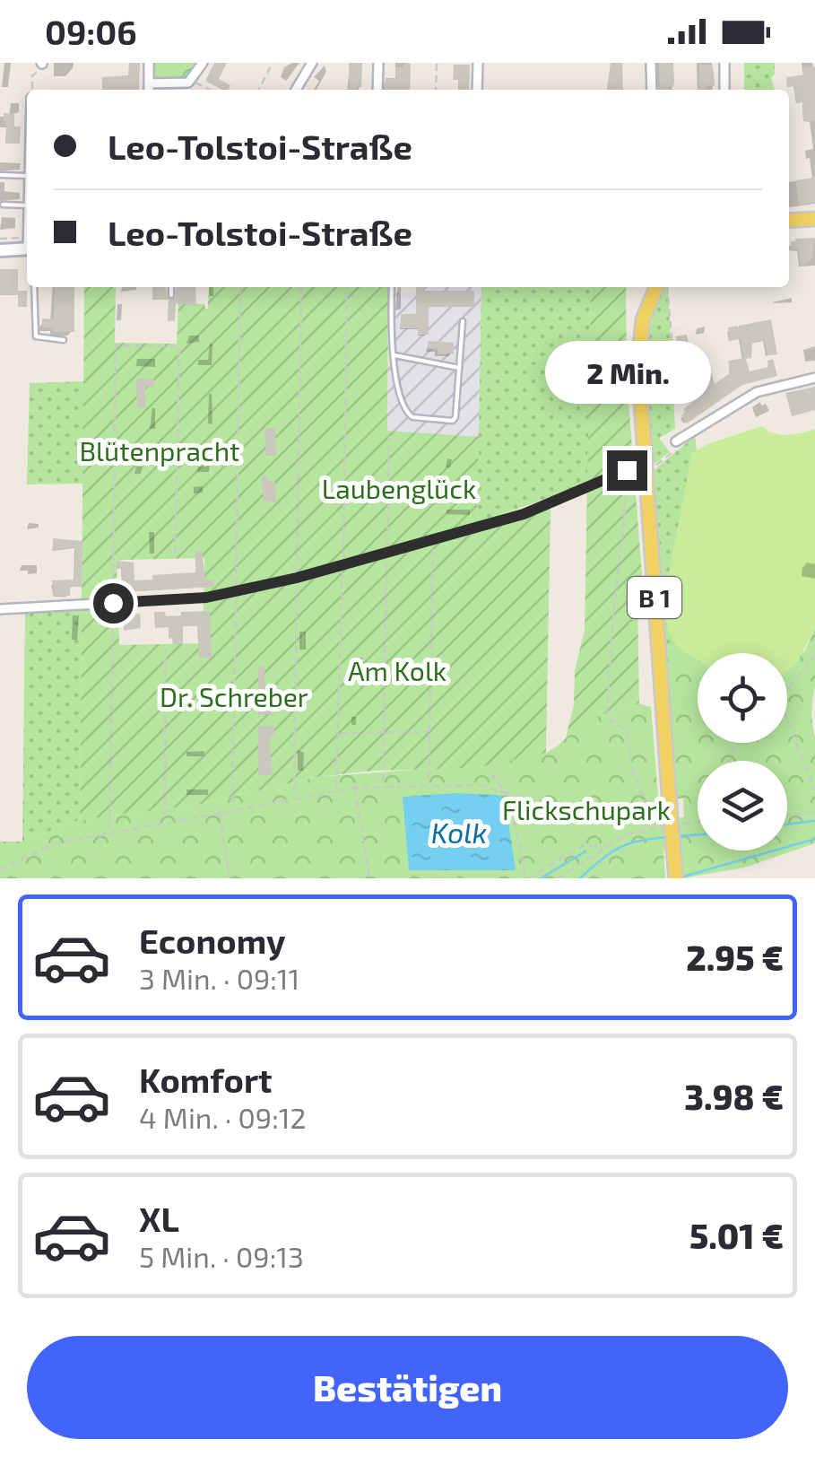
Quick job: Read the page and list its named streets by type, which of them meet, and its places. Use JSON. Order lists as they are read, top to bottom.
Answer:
{
  "streets": {
    "main road": ["B 1"]
  },
  "water": ["Kolk"],
  "parks": [
    "Blütenpracht",
    "Laubenglück",
    "Am Kolk",
    "Dr. Schreber",
    "Flickschupark"
  ],
  "page": {
    "status": "09:06",
    "banner": ["Leo-Tolstoi-Straße", "Leo-Tolstoi-Straße"],
    "bubble": "2 Min.",
    "list": [
      {
        "name": "Economy",
        "note": "3 Min. · 09:11",
        "value": "2.95 €"
      },
      {
        "name": "Komfort",
        "note": "4 Min. · 09:12",
        "value": "3.98 €"
      },
      {
        "name": "XL",
        "note": "5 Min. · 09:13",
        "value": "5.01 €"
      }
    ],
    "buttons": "Bestätigen"
  }
}
